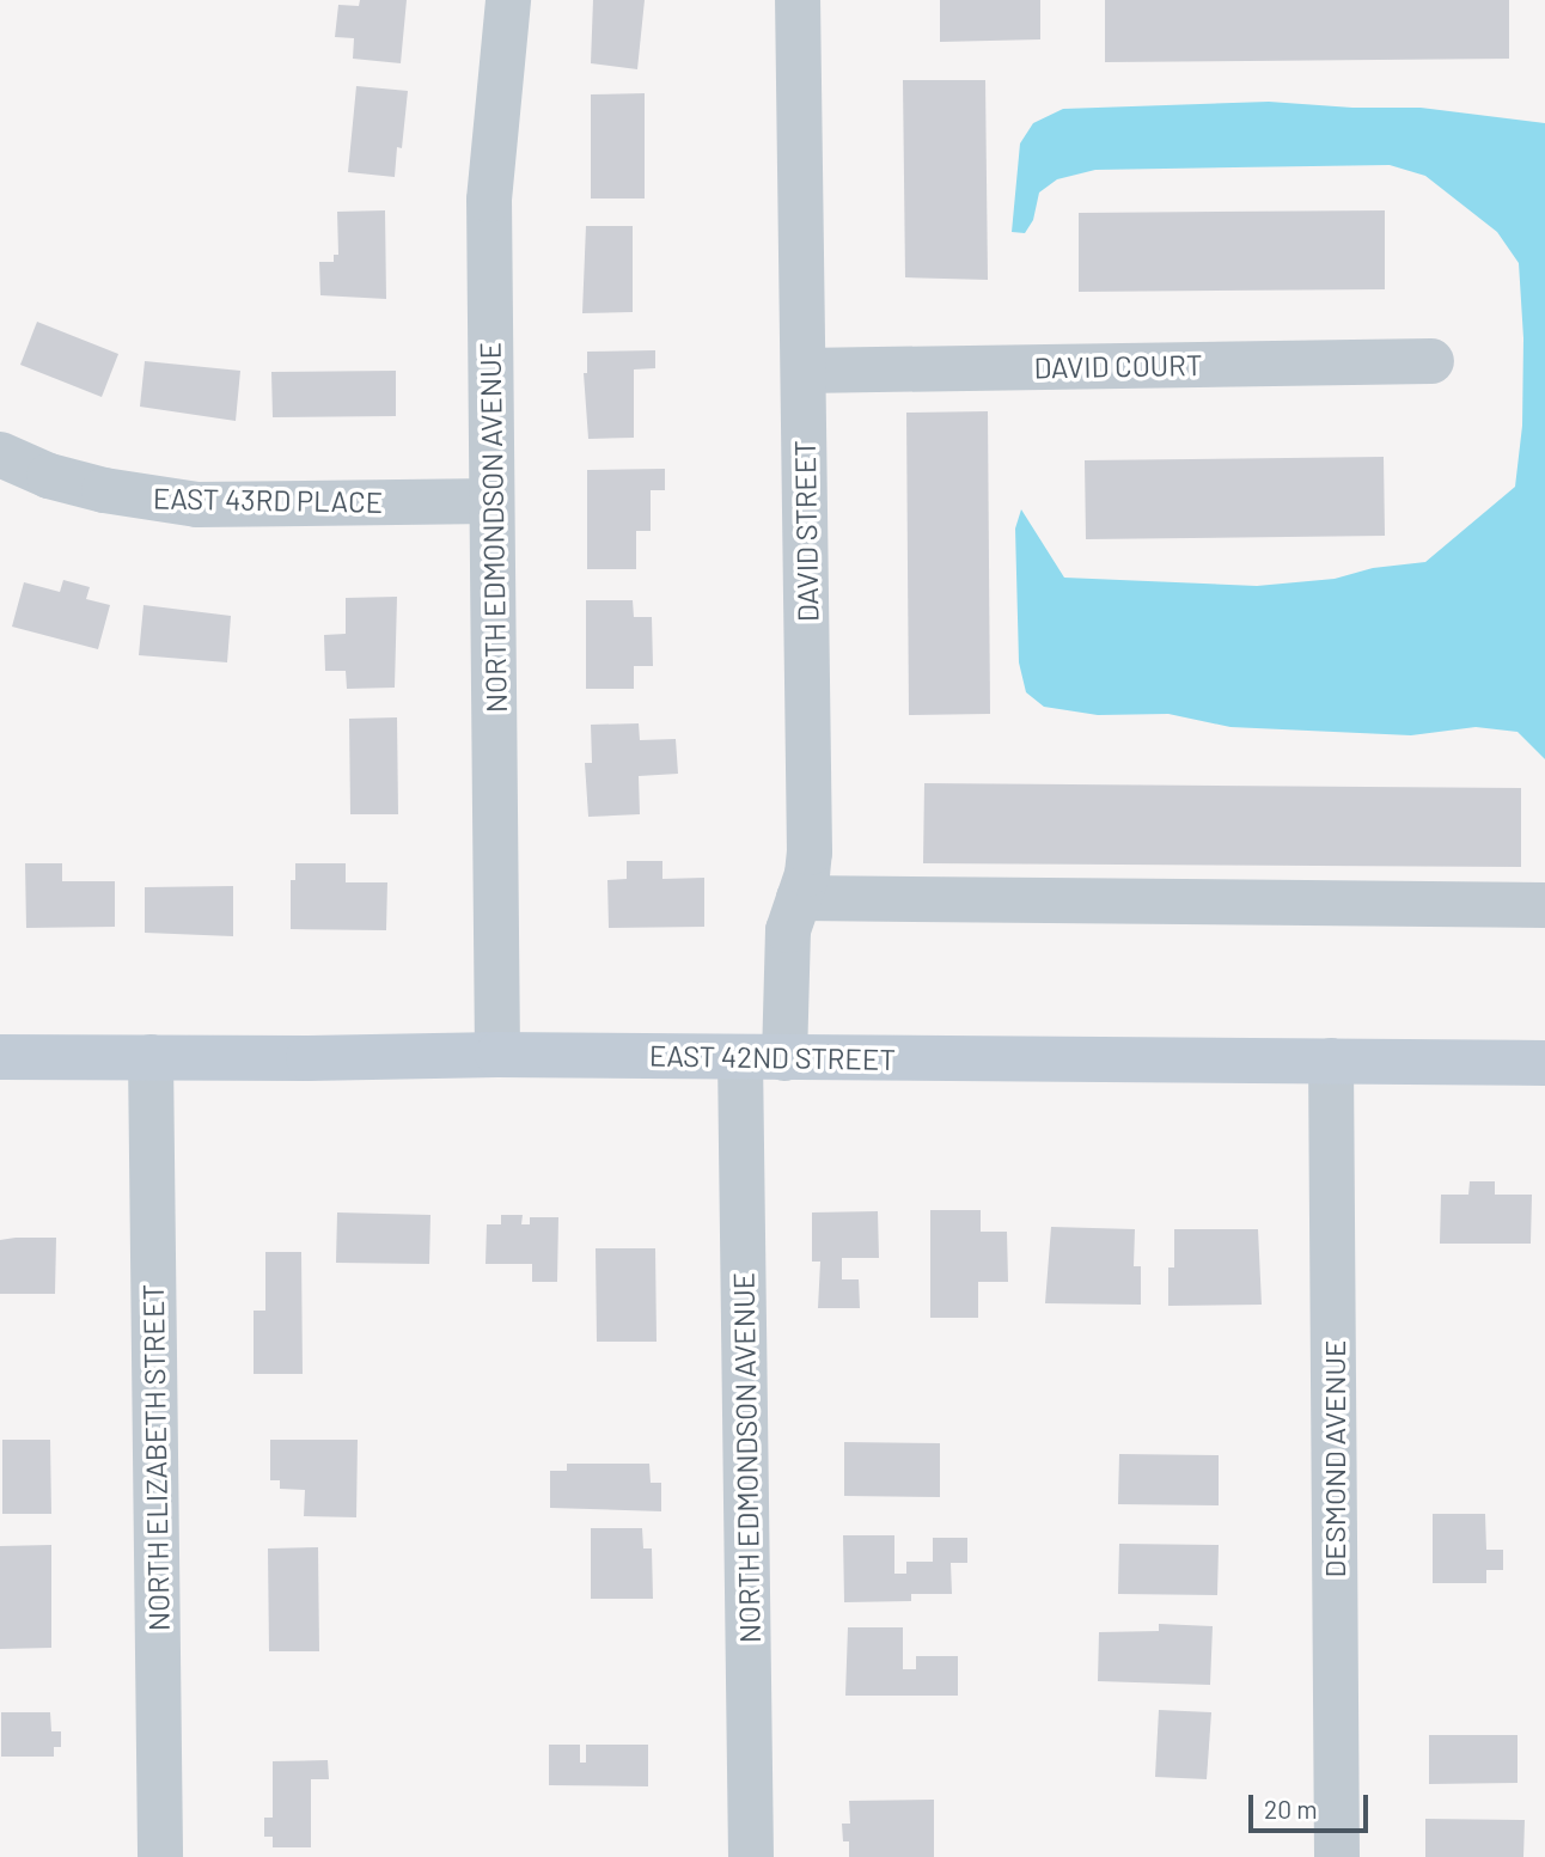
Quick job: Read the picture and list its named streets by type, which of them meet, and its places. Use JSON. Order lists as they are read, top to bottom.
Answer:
{
  "streets": {
    "street": [
      "DAVID COURT",
      "EAST 43RD PLACE",
      "NORTH EDMONDSON AVENUE",
      "DAVID STREET",
      "EAST 42ND STREET",
      "NORTH ELIZABETH STREET",
      "DESMOND AVENUE"
    ]
  },
  "crossings": [
    ["DAVID COURT", "DAVID STREET"],
    ["EAST 43RD PLACE", "NORTH EDMONDSON AVENUE"],
    ["NORTH EDMONDSON AVENUE", "DAVID STREET"],
    ["NORTH EDMONDSON AVENUE", "EAST 42ND STREET"],
    ["DAVID STREET", "EAST 42ND STREET"],
    ["EAST 42ND STREET", "NORTH ELIZABETH STREET"],
    ["EAST 42ND STREET", "DESMOND AVENUE"]
  ],
  "scale_bar": "20 m"
}
